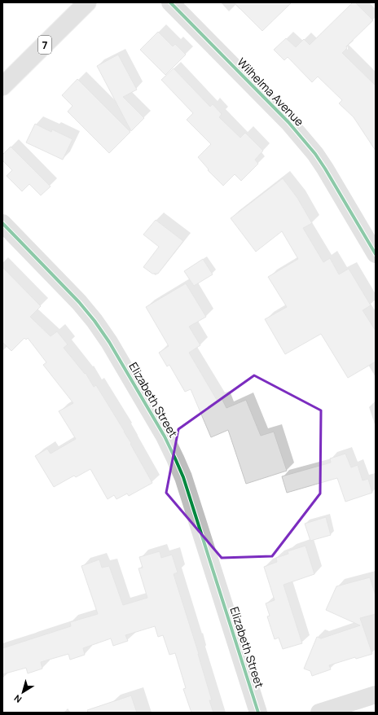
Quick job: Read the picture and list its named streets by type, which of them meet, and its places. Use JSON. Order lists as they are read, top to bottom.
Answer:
{
  "streets": {
    "street": ["7", "Wilhelma Avenue", "Elizabeth Street"]
  },
  "north": "bottom left"
}
